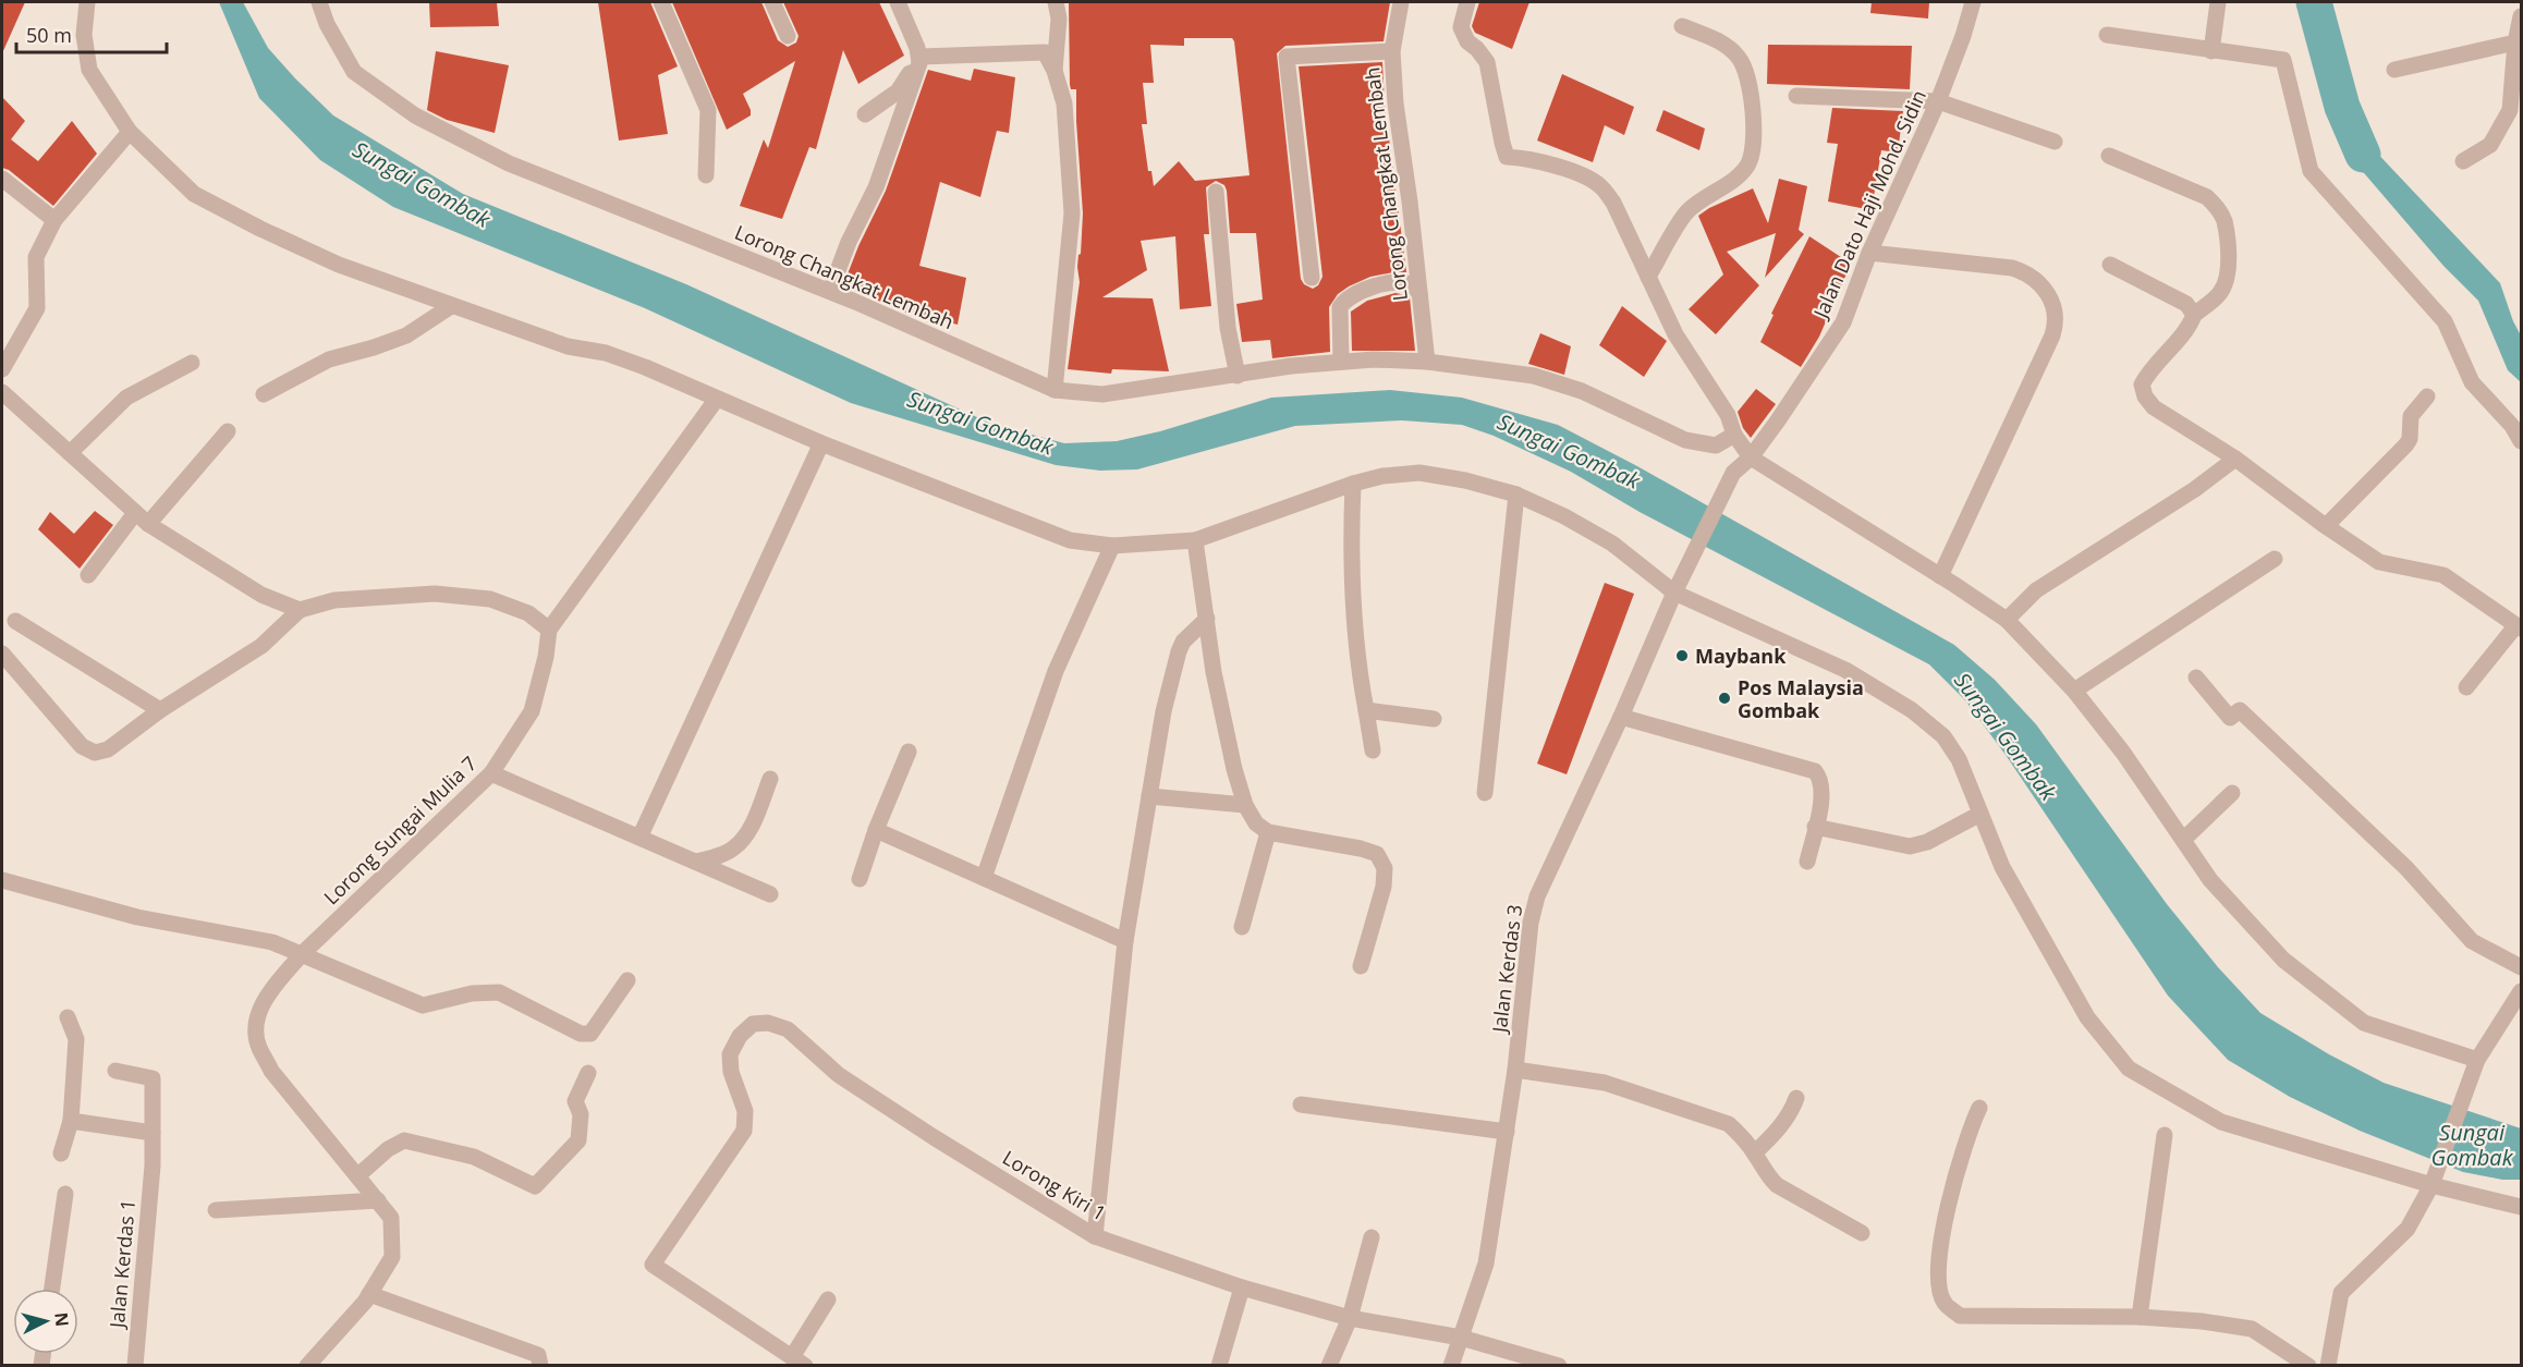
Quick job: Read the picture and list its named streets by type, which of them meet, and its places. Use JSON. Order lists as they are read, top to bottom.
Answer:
{
  "streets": {
    "street": [
      "Lorong Changkat Lembah",
      "Jalan Dato Haji Mohd. Sidin",
      "Lorong Sungai Mulia 7",
      "Jalan Kerdas 3",
      "Lorong Kiri 1",
      "Jalan Kerdas 1"
    ]
  },
  "crossings": [
    ["Jalan Dato Haji Mohd. Sidin", "Jalan Kerdas 3"],
    ["Jalan Kerdas 3", "Lorong Kiri 1"]
  ],
  "water": ["Sungai Gombak"],
  "places": ["Maybank", "Pos Malaysia Gombak"],
  "scale_bar": "50 m",
  "north": "right"
}
